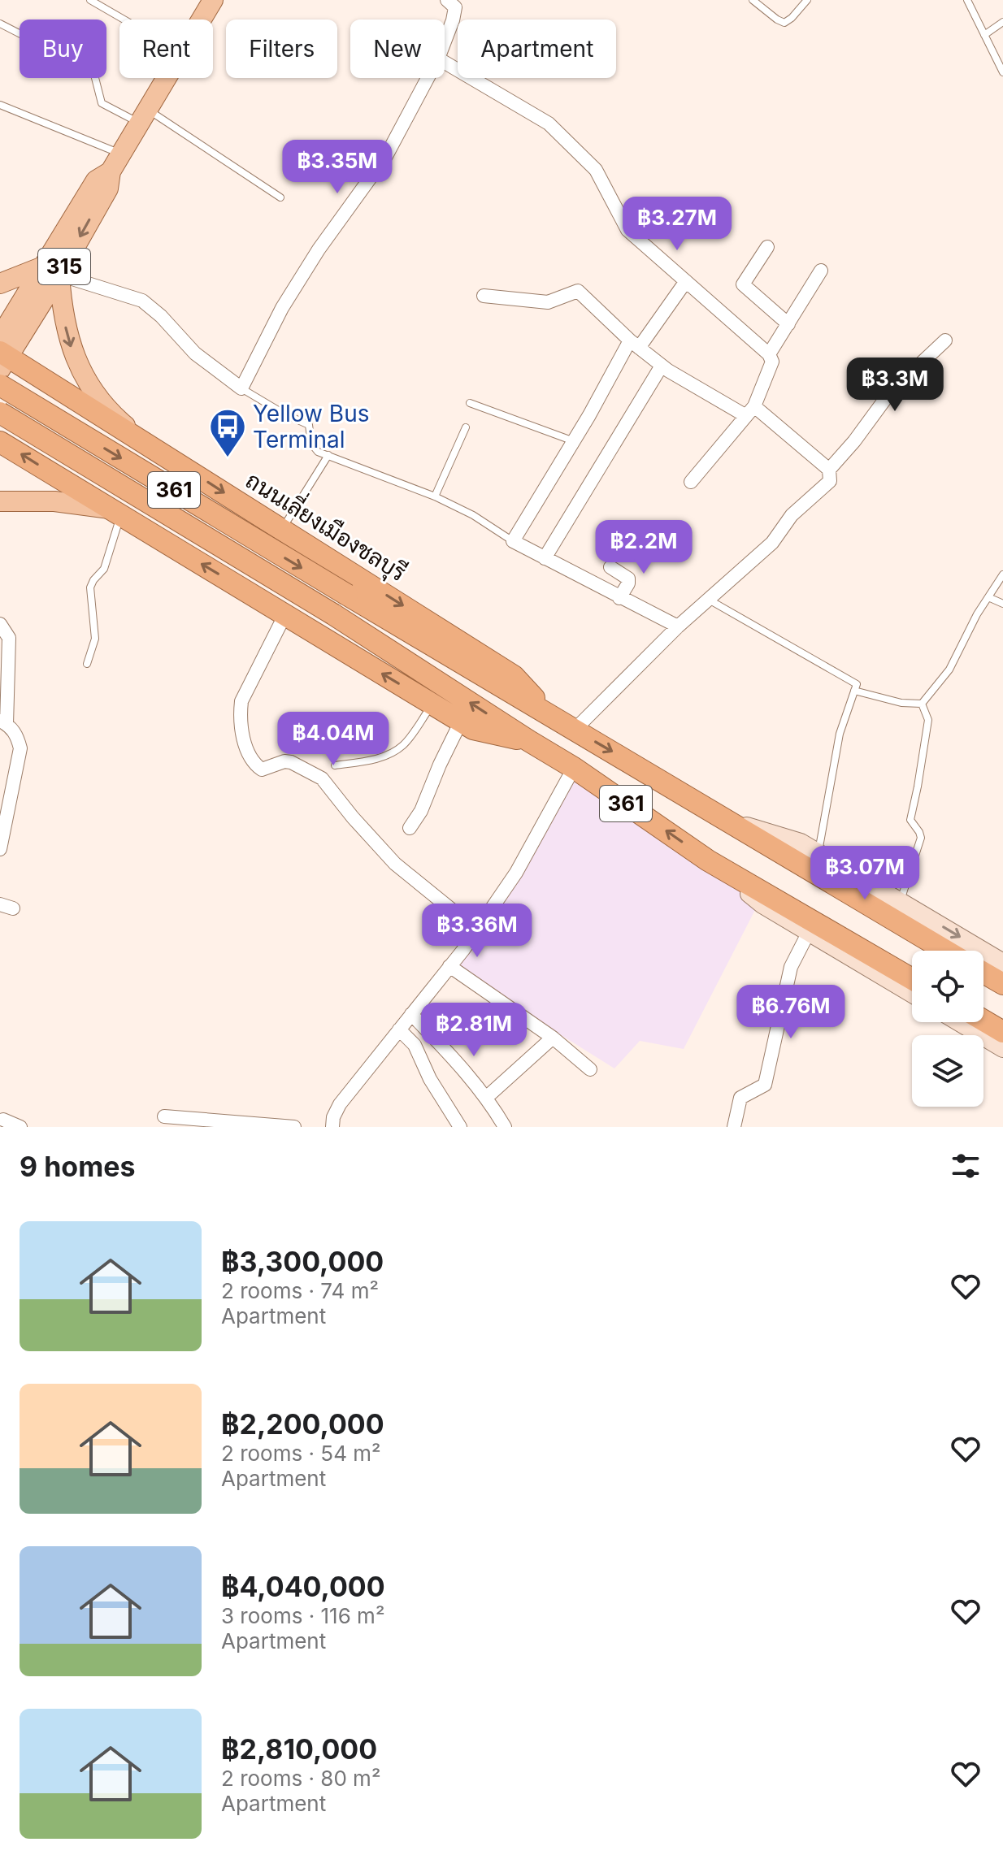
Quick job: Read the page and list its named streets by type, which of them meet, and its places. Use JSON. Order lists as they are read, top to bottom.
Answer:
{
  "streets": {
    "highway": ["361", "ถนนเลี่ยงเมืองชลบุรี"],
    "main road": ["315"]
  },
  "crossings": [
    ["315", "ถนนเลี่ยงเมืองชลบุรี"],
    ["361", "ถนนเลี่ยงเมืองชลบุรี"]
  ],
  "places": {
    "bus stop": ["Yellow Bus Terminal"]
  },
  "page": {
    "chip": [
      "Buy",
      "Rent",
      "Filters",
      "New",
      "Apartment"
    ],
    "price": [
      "฿3.35M",
      "฿3.27M",
      "฿3.3M",
      "฿2.2M",
      "฿4.04M",
      "฿3.07M",
      "฿3.36M",
      "฿6.76M",
      "฿2.81M"
    ],
    "heading": "9 homes",
    "list": [
      {
        "name": "฿3,300,000",
        "note": "2 rooms · 74 m² · Apartment"
      },
      {
        "name": "฿2,200,000",
        "note": "2 rooms · 54 m² · Apartment"
      },
      {
        "name": "฿4,040,000",
        "note": "3 rooms · 116 m² · Apartment"
      },
      {
        "name": "฿2,810,000",
        "note": "2 rooms · 80 m² · Apartment"
      }
    ]
  }
}
